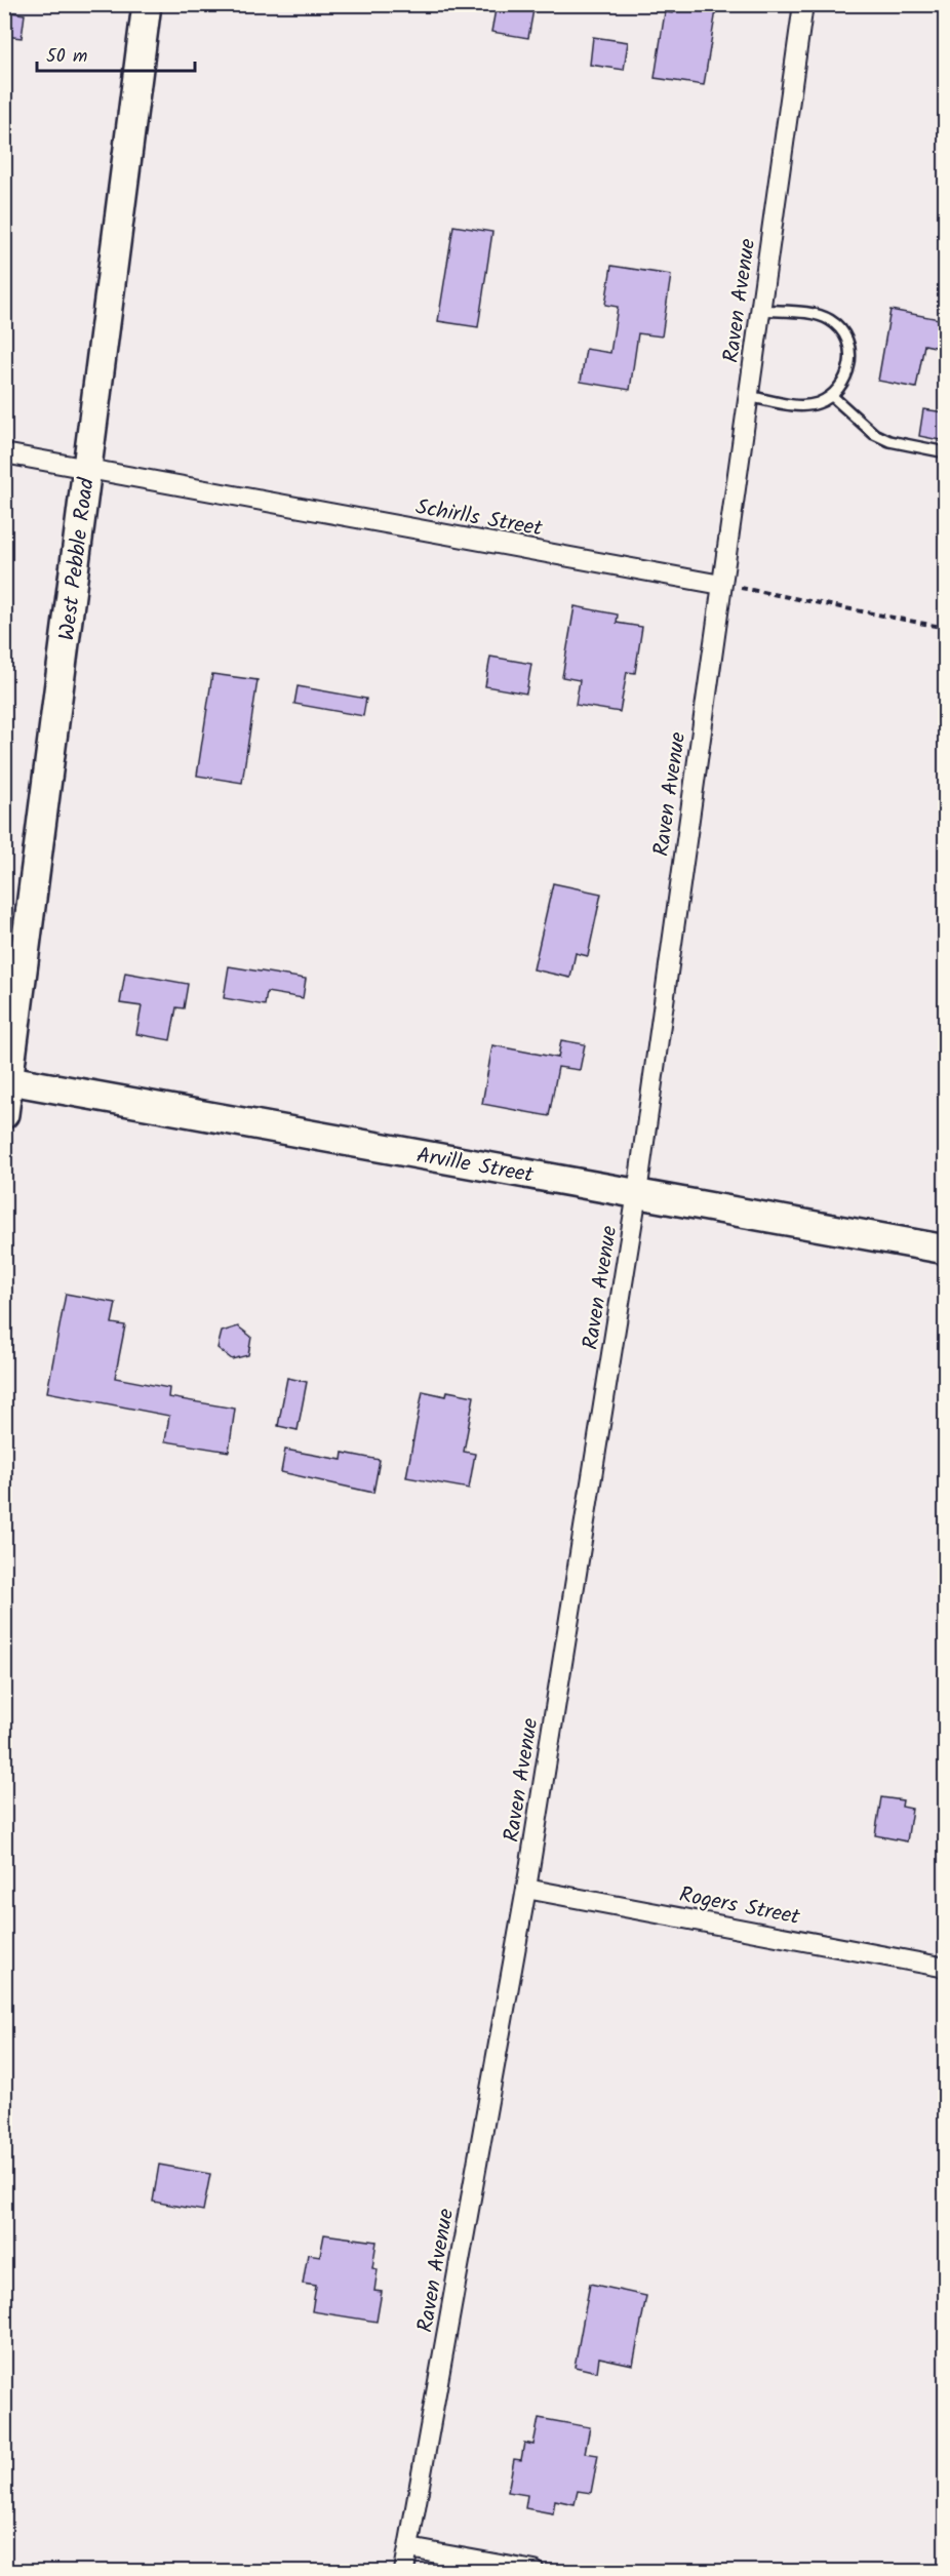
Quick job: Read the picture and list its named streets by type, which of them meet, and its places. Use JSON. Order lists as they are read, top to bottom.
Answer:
{
  "streets": {
    "street": [
      "Raven Avenue",
      "Schirlls Street",
      "West Pebble Road",
      "Arville Street",
      "Rogers Street"
    ]
  },
  "crossings": [
    ["Raven Avenue", "Schirlls Street"],
    ["Raven Avenue", "Arville Street"],
    ["Raven Avenue", "Rogers Street"],
    ["Schirlls Street", "West Pebble Road"],
    ["West Pebble Road", "Arville Street"]
  ],
  "scale_bar": "50 m"
}
